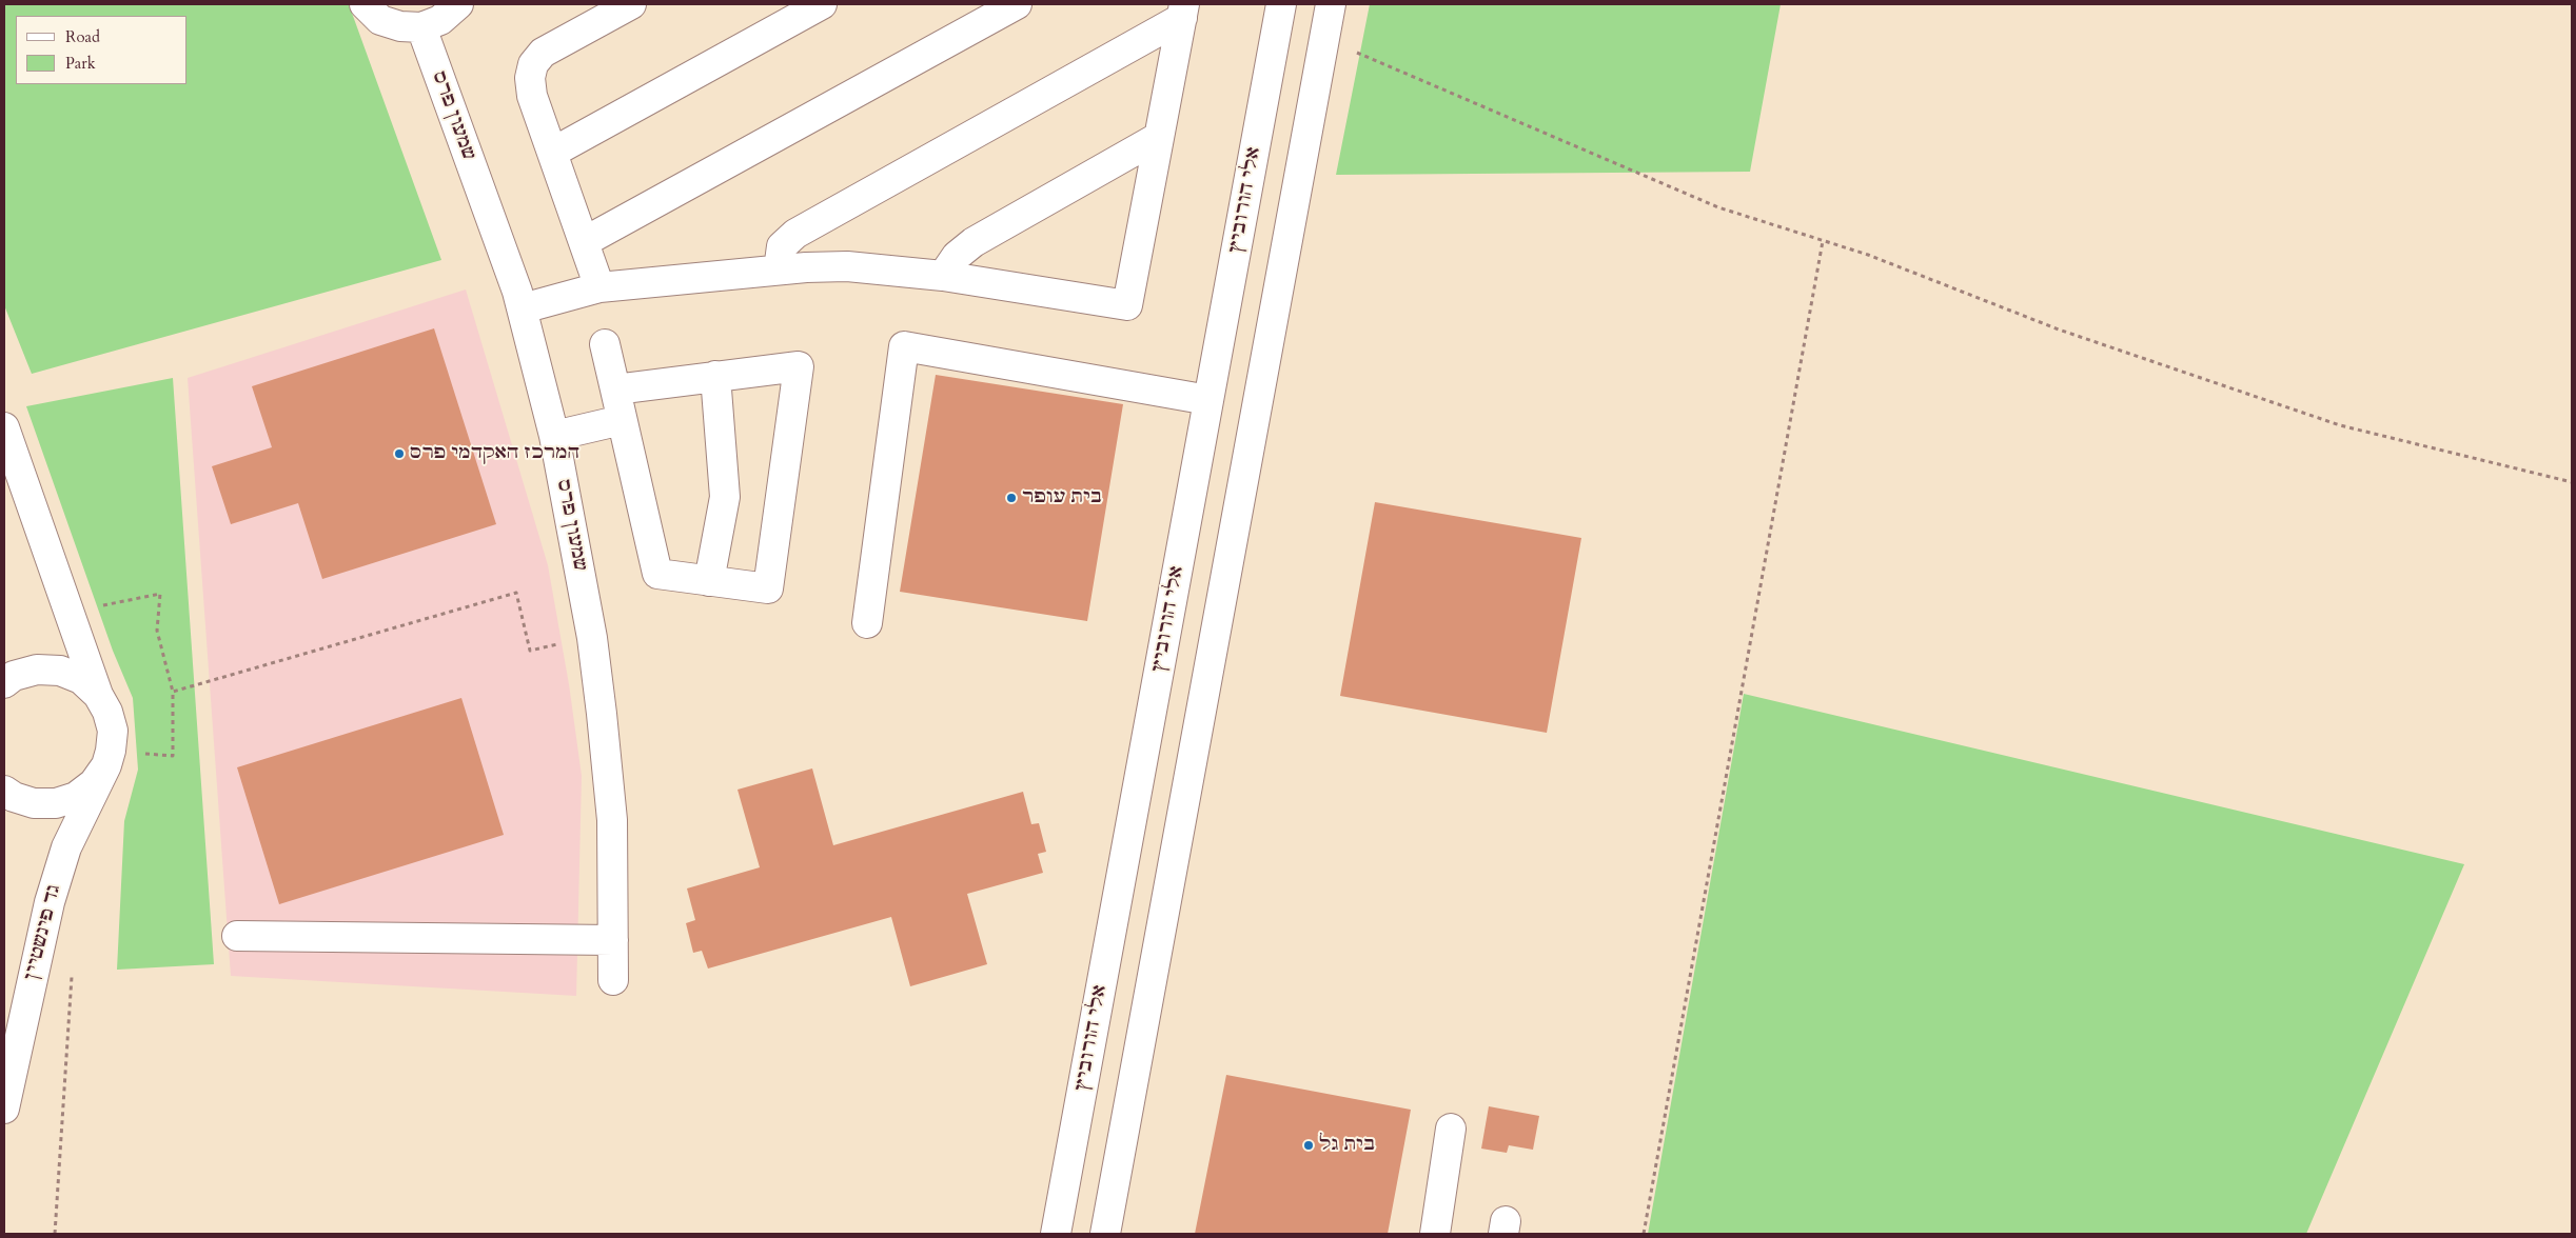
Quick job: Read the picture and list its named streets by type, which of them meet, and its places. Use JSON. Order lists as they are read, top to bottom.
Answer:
{
  "streets": {
    "street": ["שמעון פרס", "אלי הורוביץ", "גד פינשטיין"]
  },
  "places": ["המרכז האקדמי פרס", "בית עופר", "בית גל"],
  "legend": ["Road", "Park"]
}
